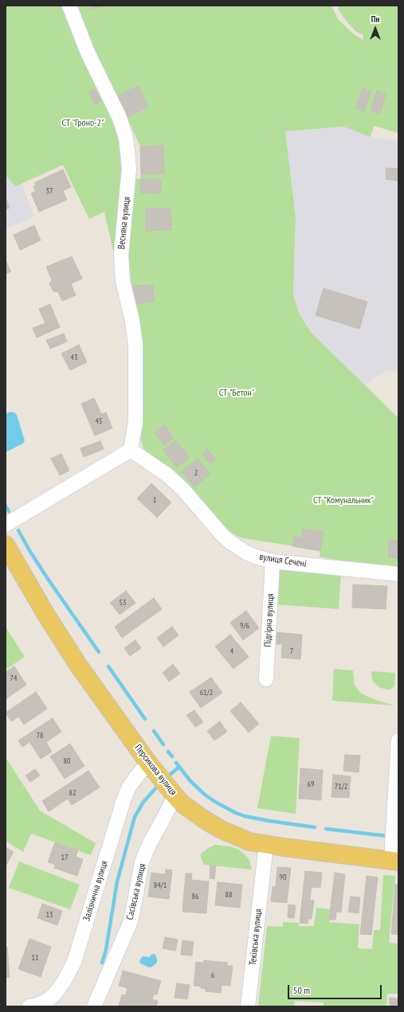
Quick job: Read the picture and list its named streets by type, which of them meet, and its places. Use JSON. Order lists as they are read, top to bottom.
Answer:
{
  "streets": {
    "main road": ["Персикова вулиця"],
    "street": [
      "Весняна вулиця",
      "вулиця Сечені",
      "Підгірна вулиця",
      "Залізнична вулиця",
      "Сасівська вулиця",
      "Теківська вулиця"
    ]
  },
  "crossings": [
    ["Весняна вулиця", "вулиця Сечені"],
    ["вулиця Сечені", "Підгірна вулиця"],
    ["Персикова вулиця", "Залізнична вулиця"],
    ["Персикова вулиця", "Сасівська вулиця"],
    ["Персикова вулиця", "Теківська вулиця"]
  ],
  "parks": ["СТ \"Гроно-2\"", "СТ \"Бетон\"", "СТ \"Комунальник\""],
  "house_numbers": [
    "37",
    "43",
    "45",
    "2",
    "1",
    "53",
    "9/6",
    "4",
    "7",
    "74",
    "61/2",
    "78",
    "80",
    "69",
    "71/2",
    "82",
    "17",
    "90",
    "84/1",
    "88",
    "86",
    "13",
    "11",
    "6"
  ],
  "scale_bar": "50 m",
  "north": "top"
}
